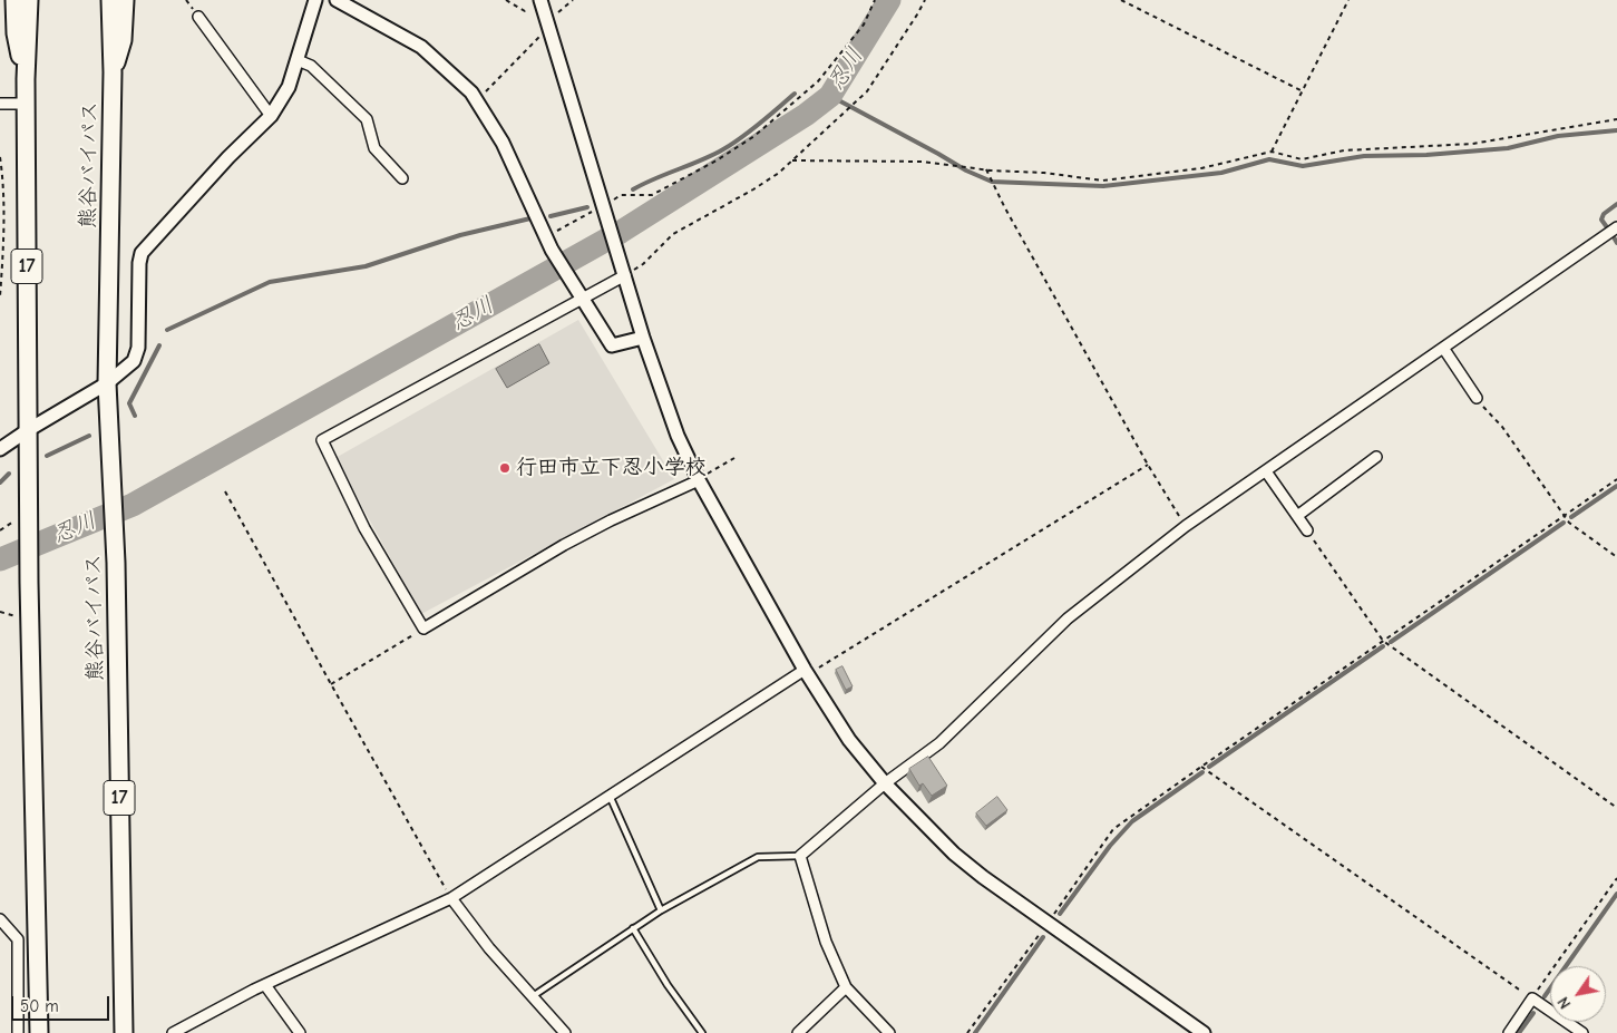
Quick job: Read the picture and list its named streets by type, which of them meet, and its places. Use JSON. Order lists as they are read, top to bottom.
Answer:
{
  "streets": {
    "highway": ["熊谷バイパス", "17"]
  },
  "crossings": [
    ["熊谷バイパス", "17"]
  ],
  "water": ["忍川"],
  "places": ["行田市立下忍小学校"],
  "scale_bar": "50 m",
  "north": "bottom left"
}
